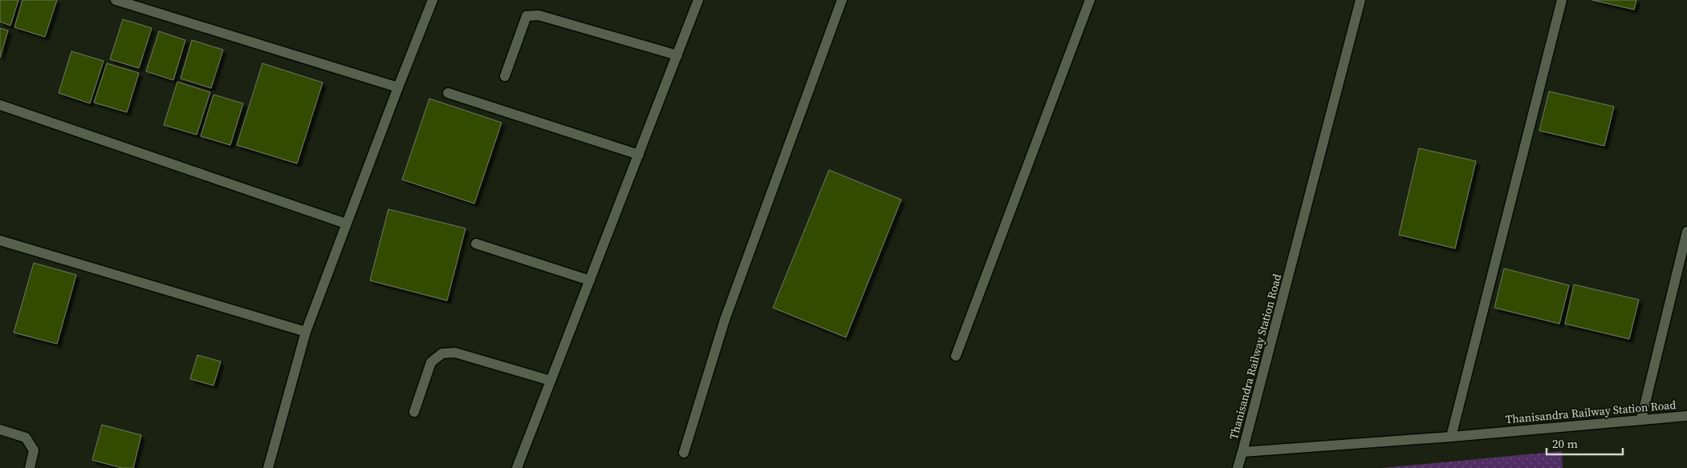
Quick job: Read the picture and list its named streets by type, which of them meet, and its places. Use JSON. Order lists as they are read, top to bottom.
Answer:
{
  "streets": {
    "street": ["Thanisandra Railway Station Road"]
  },
  "scale_bar": "20 m"
}
